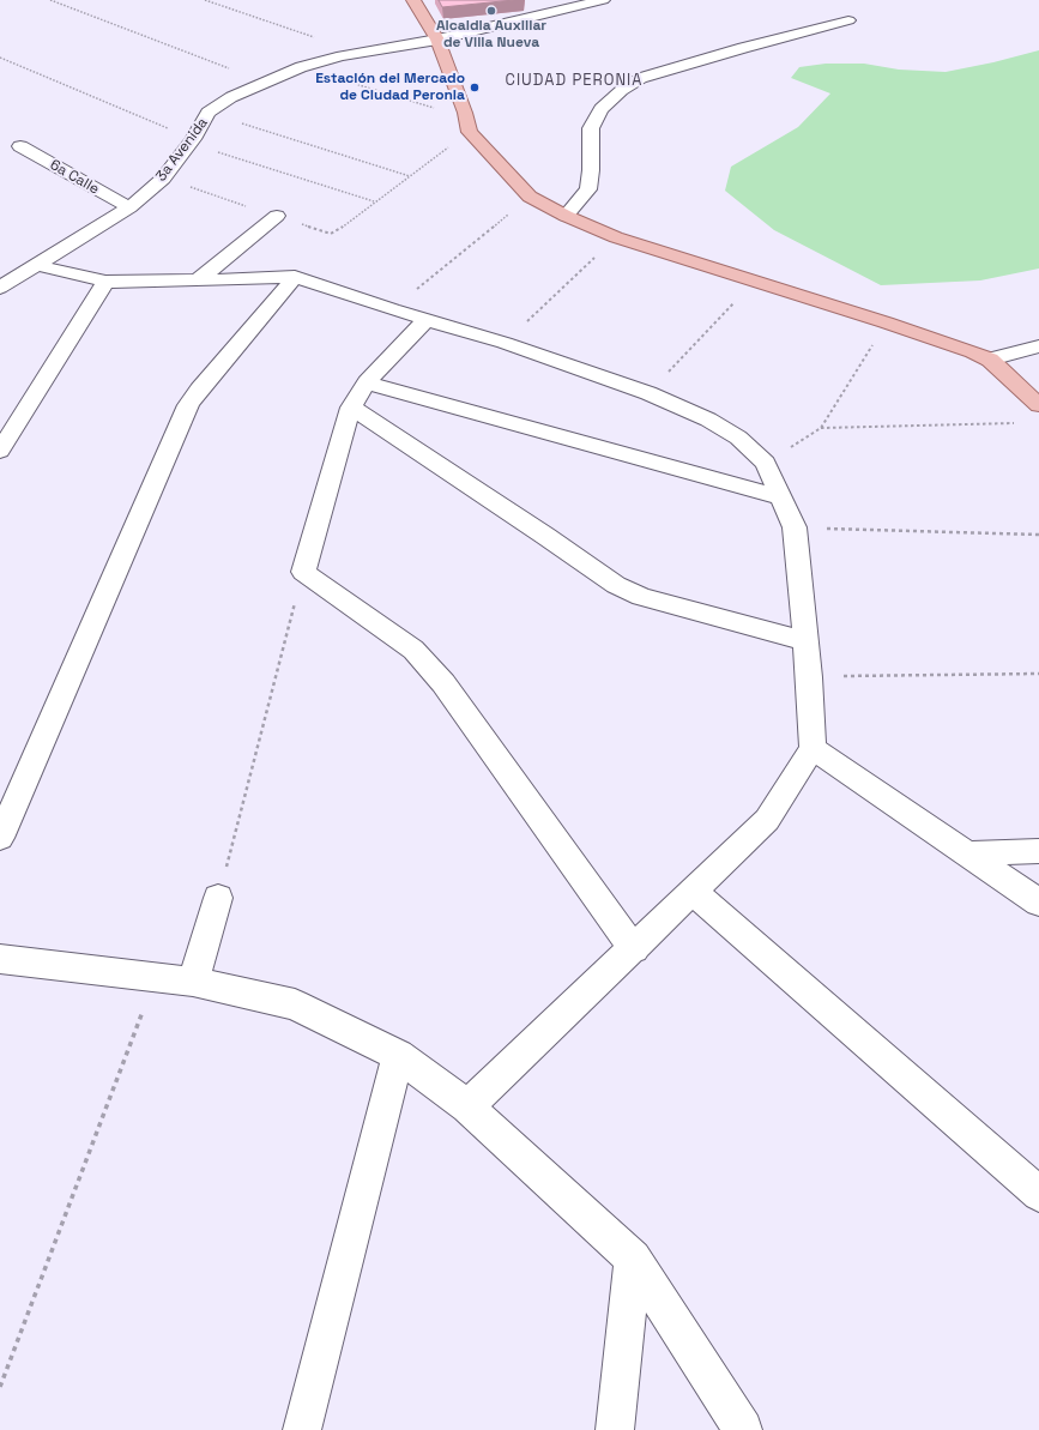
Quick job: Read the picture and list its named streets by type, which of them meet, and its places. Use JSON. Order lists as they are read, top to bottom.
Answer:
{
  "streets": {
    "street": ["3a Avenida", "6a Calle"]
  },
  "crossings": [
    ["3a Avenida", "6a Calle"]
  ],
  "districts": ["CIUDAD PERONIA"],
  "places": ["Alcaldia Auxiliar de Villa Nueva", "Estación del Mercado de Ciudad Peronia"]
}
